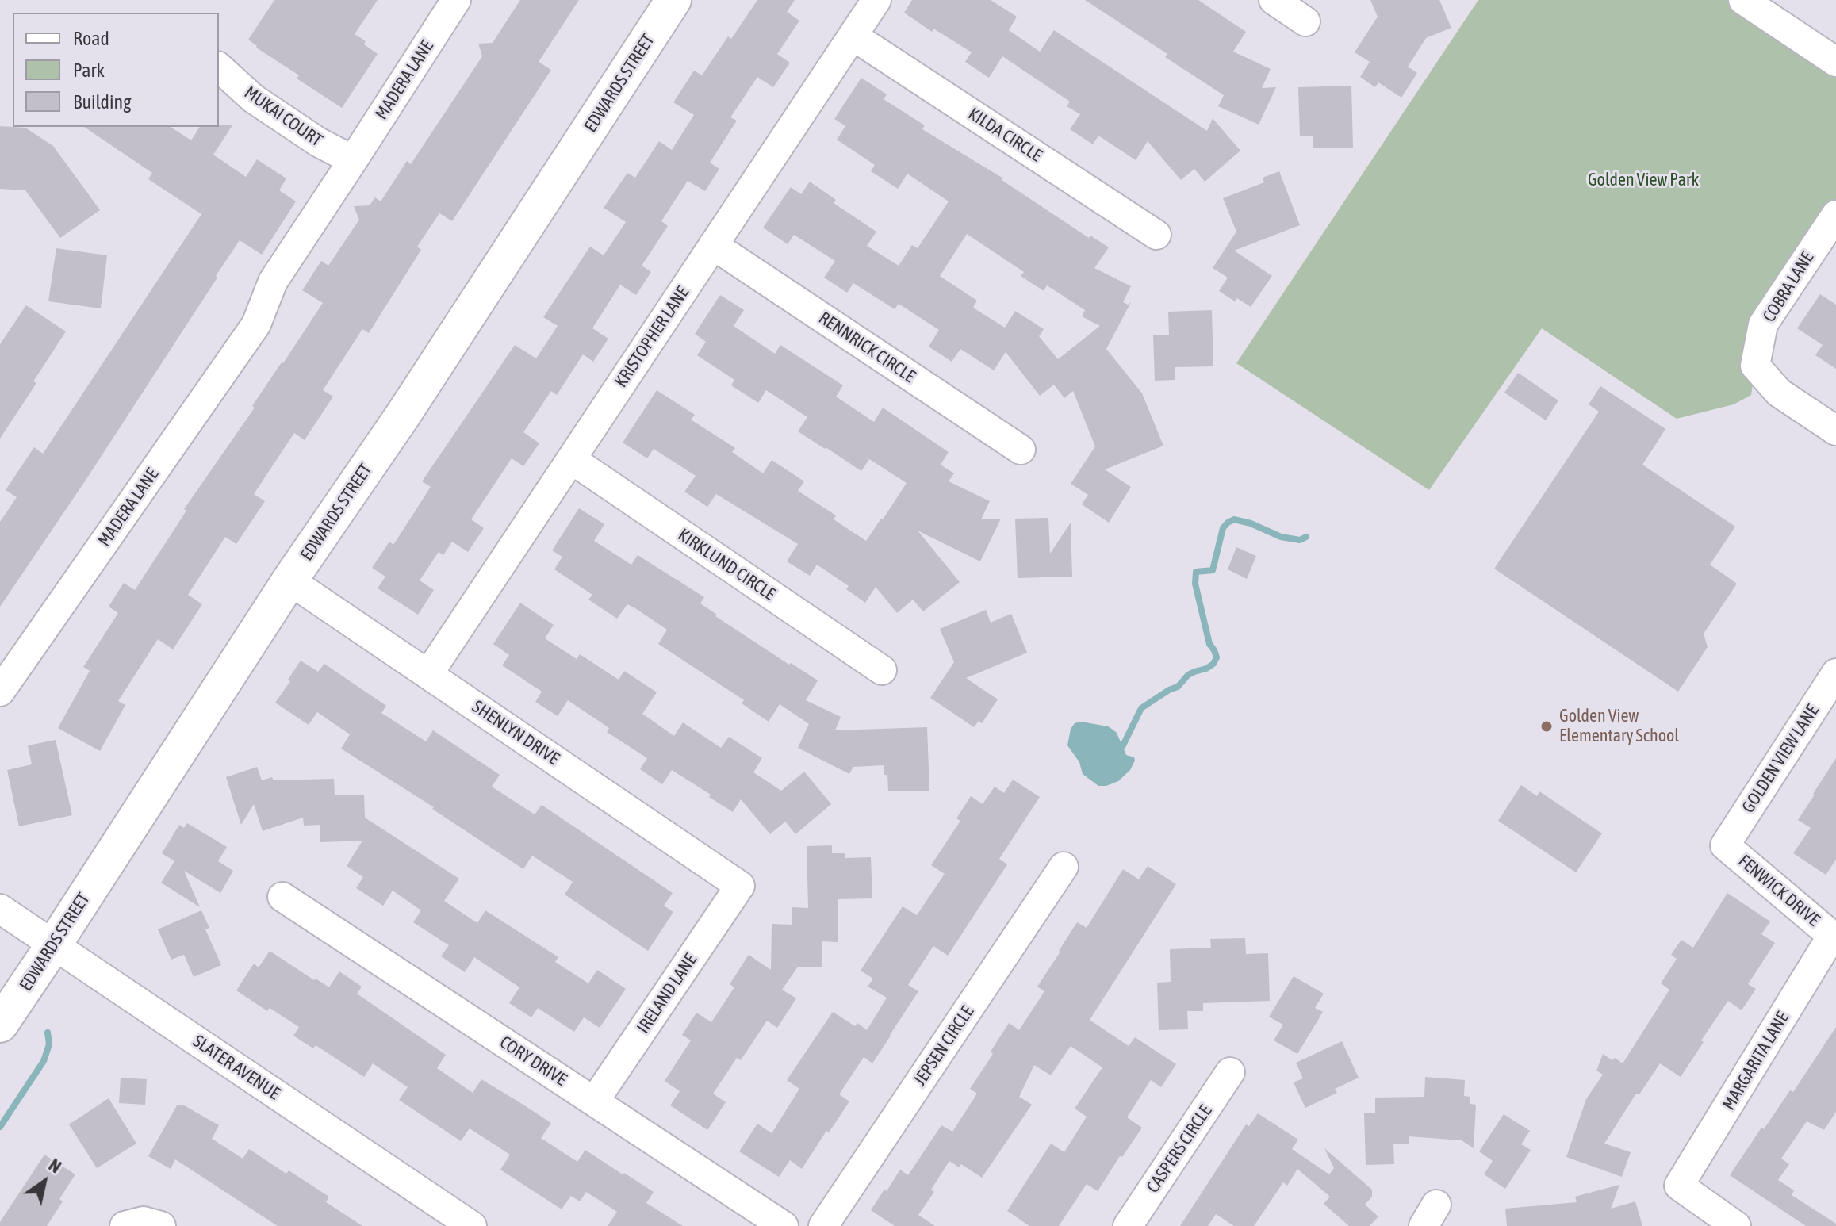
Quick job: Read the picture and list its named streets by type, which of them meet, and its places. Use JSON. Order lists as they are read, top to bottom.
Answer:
{
  "streets": {
    "main road": ["EDWARDS STREET"],
    "street": [
      "MADERA LANE",
      "MUKAI COURT",
      "KILDA CIRCLE",
      "COBRA LANE",
      "KRISTOPHER LANE",
      "RENNRICK CIRCLE",
      "KIRKLUND CIRCLE",
      "SHENLYN DRIVE",
      "GOLDEN VIEW LANE",
      "FENWICK DRIVE",
      "IRELAND LANE",
      "JEPSEN CIRCLE",
      "CORY DRIVE",
      "MARGARITA LANE",
      "SLATER AVENUE",
      "CASPERS CIRCLE"
    ]
  },
  "crossings": [
    ["MADERA LANE", "MUKAI COURT"],
    ["EDWARDS STREET", "SHENLYN DRIVE"],
    ["EDWARDS STREET", "SLATER AVENUE"],
    ["KILDA CIRCLE", "KRISTOPHER LANE"],
    ["KRISTOPHER LANE", "RENNRICK CIRCLE"],
    ["KRISTOPHER LANE", "KIRKLUND CIRCLE"],
    ["KRISTOPHER LANE", "SHENLYN DRIVE"],
    ["SHENLYN DRIVE", "IRELAND LANE"],
    ["GOLDEN VIEW LANE", "FENWICK DRIVE"],
    ["FENWICK DRIVE", "MARGARITA LANE"],
    ["IRELAND LANE", "CORY DRIVE"]
  ],
  "parks": ["Golden View Park"],
  "places": ["Golden View Elementary School"],
  "legend": ["Road", "Park", "Building"],
  "north": "top right"
}
